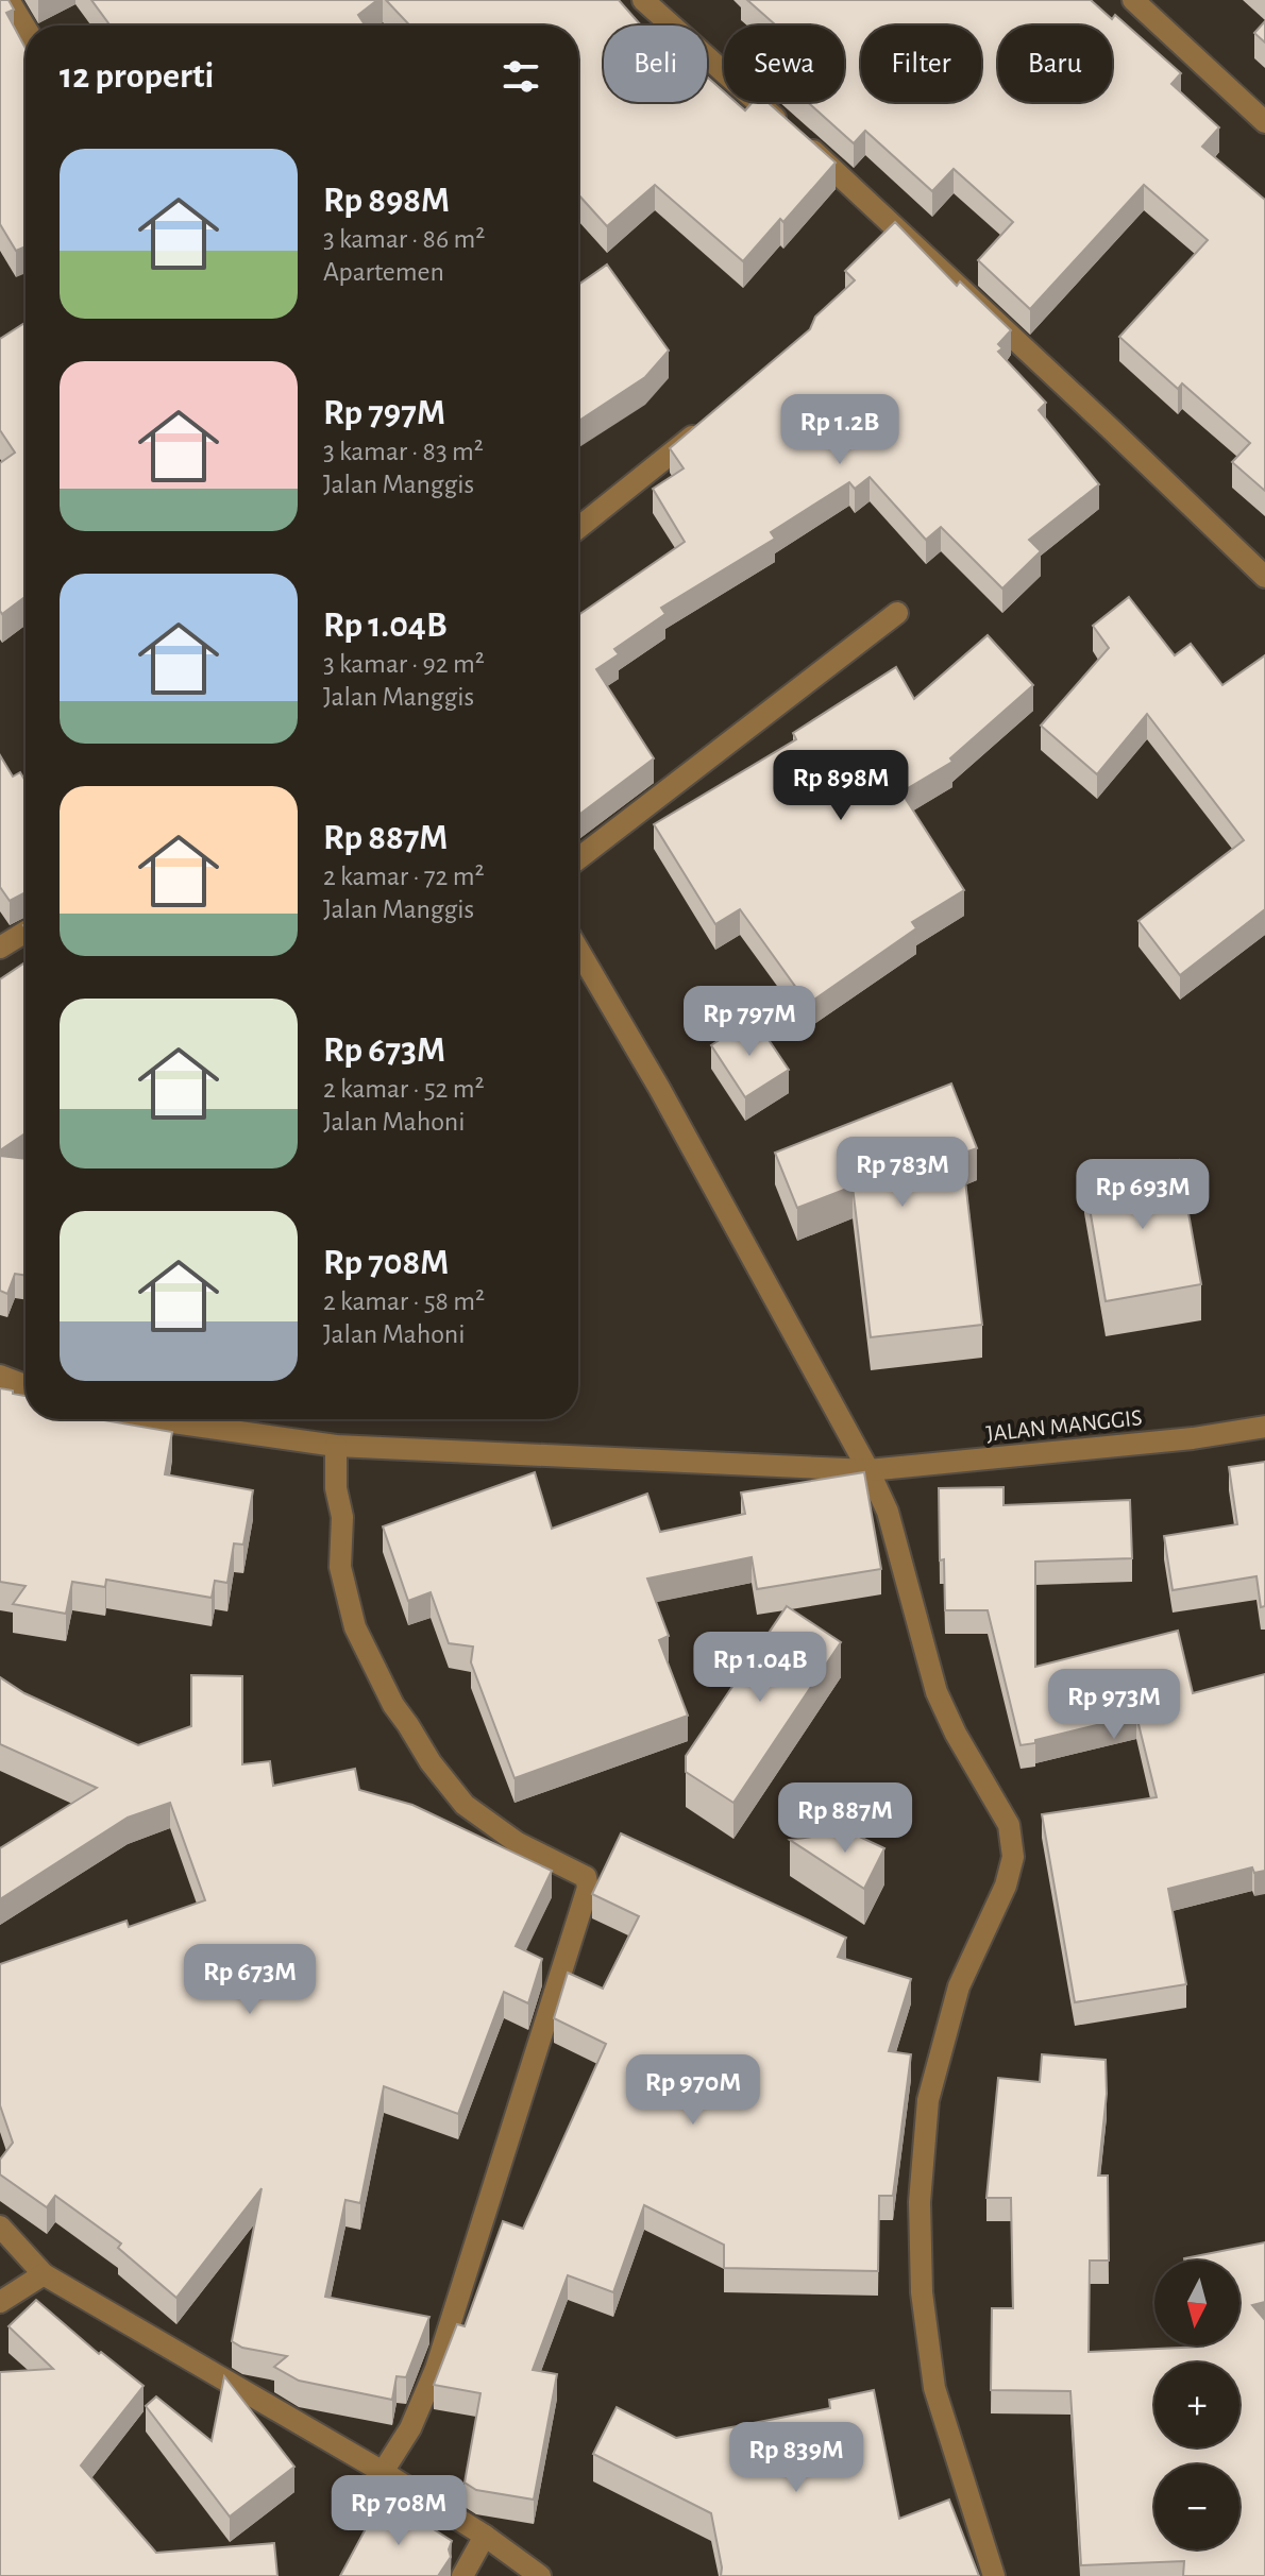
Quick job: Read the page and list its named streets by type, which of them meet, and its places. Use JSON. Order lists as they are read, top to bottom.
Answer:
{
  "streets": {
    "street": ["JALAN MANGGIS"]
  },
  "north": "bottom",
  "page": {
    "chip": [
      "Beli",
      "Sewa",
      "Filter",
      "Baru"
    ],
    "heading": "12 properti",
    "list": [
      {
        "name": "Rp 898M",
        "note": "3 kamar · 86 m² · Apartemen"
      },
      {
        "name": "Rp 797M",
        "note": "3 kamar · 83 m² · Jalan Manggis"
      },
      {
        "name": "Rp 1.04B",
        "note": "3 kamar · 92 m² · Jalan Manggis"
      },
      {
        "name": "Rp 887M",
        "note": "2 kamar · 72 m² · Jalan Manggis"
      },
      {
        "name": "Rp 673M",
        "note": "2 kamar · 52 m² · Jalan Mahoni"
      },
      {
        "name": "Rp 708M",
        "note": "2 kamar · 58 m² · Jalan Mahoni"
      }
    ],
    "price": [
      "Rp 1.2B",
      "Rp 898M",
      "Rp 797M",
      "Rp 783M",
      "Rp 693M",
      "Rp 1.04B",
      "Rp 973M",
      "Rp 887M",
      "Rp 673M",
      "Rp 970M",
      "Rp 839M",
      "Rp 708M"
    ],
    "map_buttons": ["+", "−"]
  }
}
